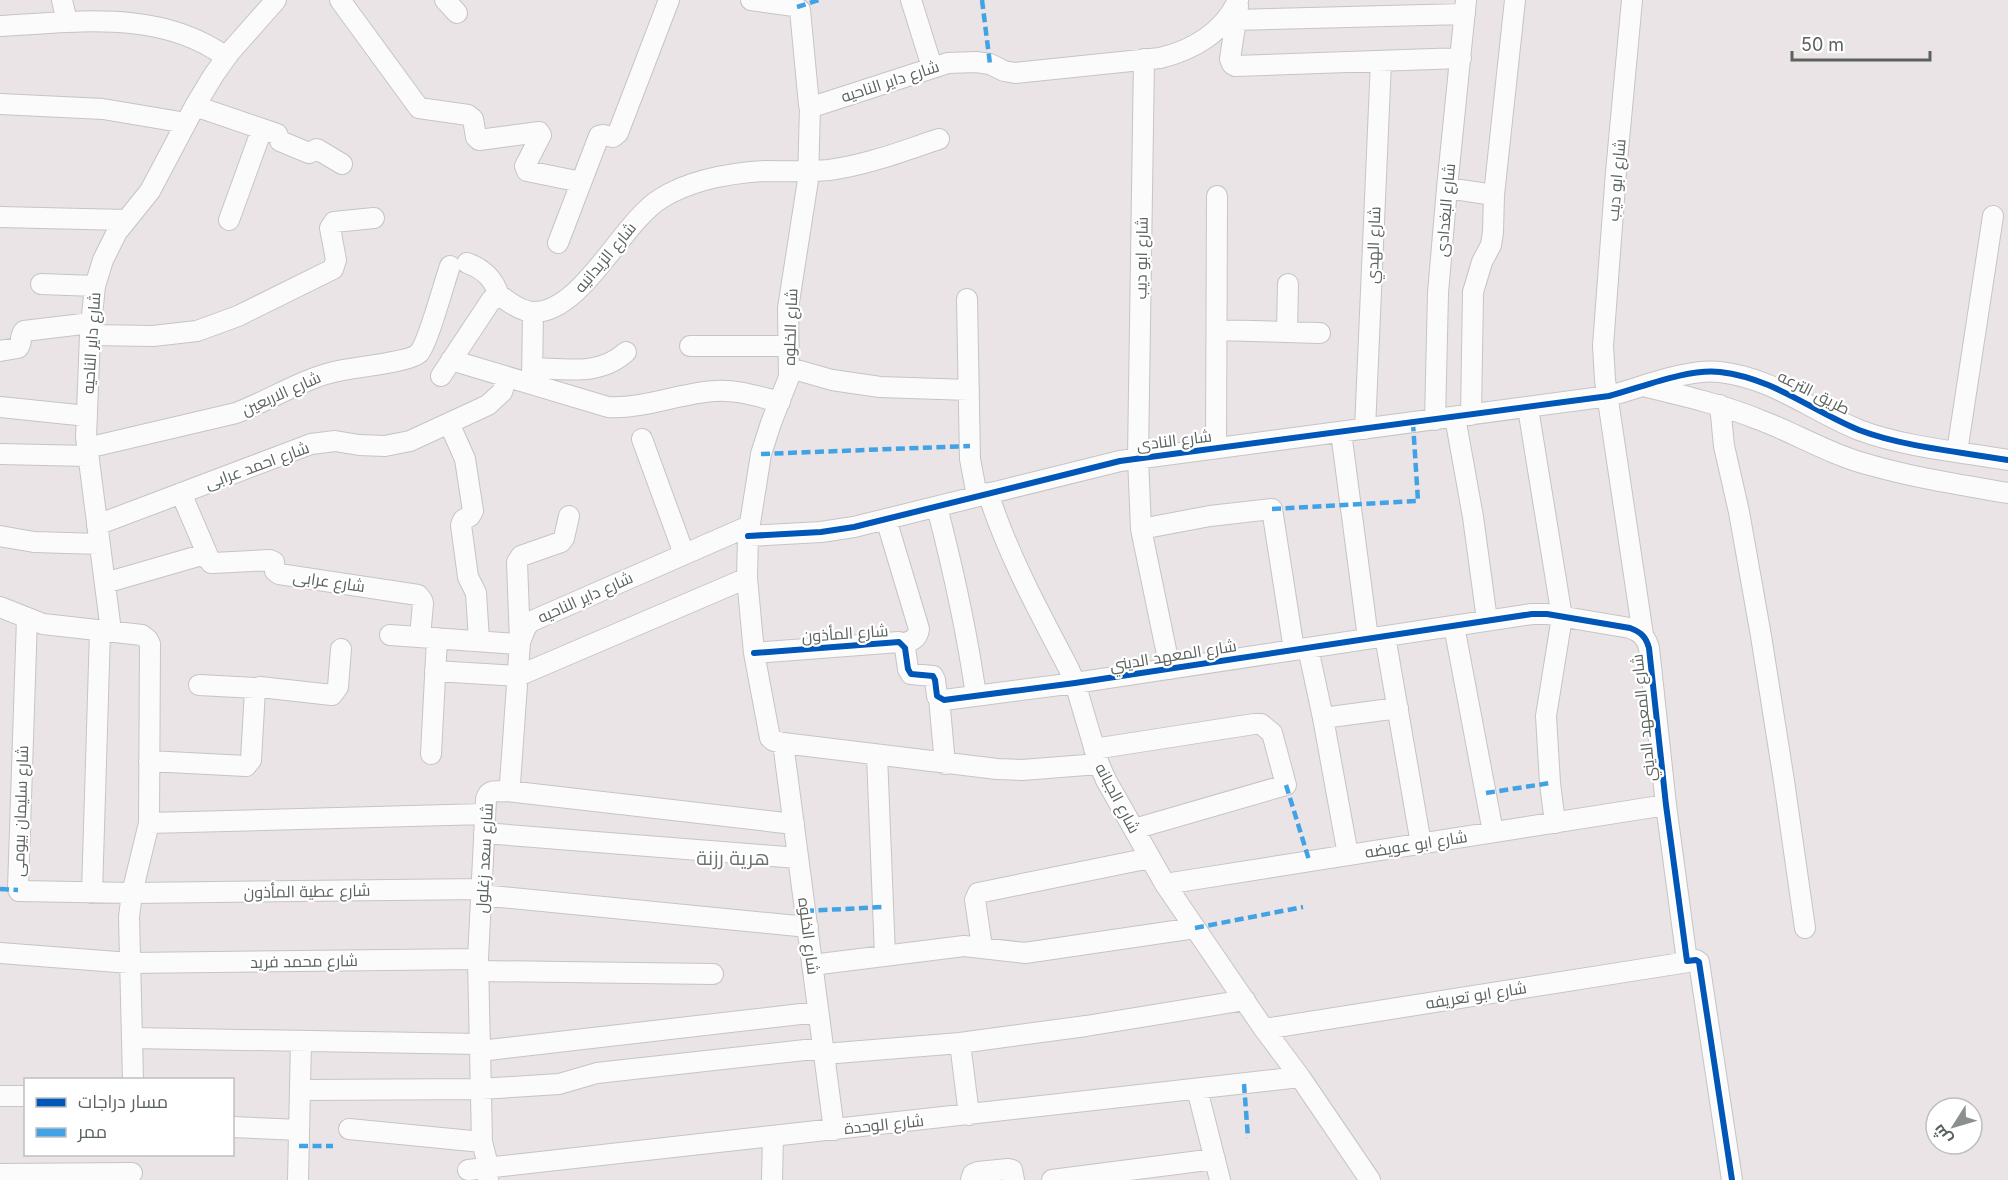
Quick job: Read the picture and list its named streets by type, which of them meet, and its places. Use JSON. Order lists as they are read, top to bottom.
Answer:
{
  "streets": {
    "street": [
      "شارع داير الناحيه",
      "شارع ابو ديب",
      "شارع البغدادى",
      "شارع الهدي",
      "شارع الزيدانيه",
      "شارع الخلوه",
      "طريق الترعه",
      "شارع الاربعين",
      "شارع النادى",
      "شارع احمد عرابى",
      "شارع عرابى",
      "شارع المأذون",
      "شارع المعهد الديني",
      "شارع الجبانه",
      "شارع سليمان بيومى",
      "شارع ابو عويضه",
      "شارع سعد زغلول",
      "شارع عطية المأذون",
      "شارع محمد فريد",
      "شارع ابو تعريفه",
      "شارع الوحدة"
    ]
  },
  "crossings": [
    ["شارع داير الناحيه", "شارع ابو ديب"],
    ["شارع داير الناحيه", "شارع الخلوه"],
    ["شارع داير الناحيه", "شارع الاربعين"],
    ["شارع داير الناحيه", "شارع النادى"],
    ["شارع داير الناحيه", "شارع احمد عرابى"],
    ["شارع داير الناحيه", "شارع عرابى"],
    ["شارع داير الناحيه", "شارع سليمان بيومى"],
    ["شارع داير الناحيه", "شارع سعد زغلول"],
    ["شارع ابو ديب", "طريق الترعه"],
    ["شارع ابو ديب", "شارع النادى"],
    ["شارع ابو ديب", "شارع المعهد الديني"],
    ["شارع البغدادى", "شارع النادى"],
    ["شارع الهدي", "شارع النادى"],
    ["شارع الزيدانيه", "شارع الخلوه"],
    ["شارع الخلوه", "شارع النادى"],
    ["شارع الخلوه", "شارع المأذون"],
    ["شارع الخلوه", "شارع عطية المأذون"],
    ["شارع الخلوه", "شارع الوحدة"],
    ["طريق الترعه", "شارع النادى"],
    ["شارع النادى", "شارع الجبانه"],
    ["شارع المعهد الديني", "شارع الجبانه"],
    ["شارع المعهد الديني", "شارع ابو عويضه"],
    ["شارع المعهد الديني", "شارع ابو تعريفه"],
    ["شارع الجبانه", "شارع ابو عويضه"],
    ["شارع الجبانه", "شارع ابو تعريفه"],
    ["شارع الجبانه", "شارع الوحدة"],
    ["شارع سليمان بيومى", "شارع عطية المأذون"],
    ["شارع سعد زغلول", "شارع عطية المأذون"],
    ["شارع سعد زغلول", "شارع محمد فريد"],
    ["شارع سعد زغلول", "شارع الوحدة"]
  ],
  "districts": ["هرية رزنة"],
  "legend": ["مسار دراجات", "ممر"],
  "scale_bar": "50 m",
  "north": "bottom left"
}
